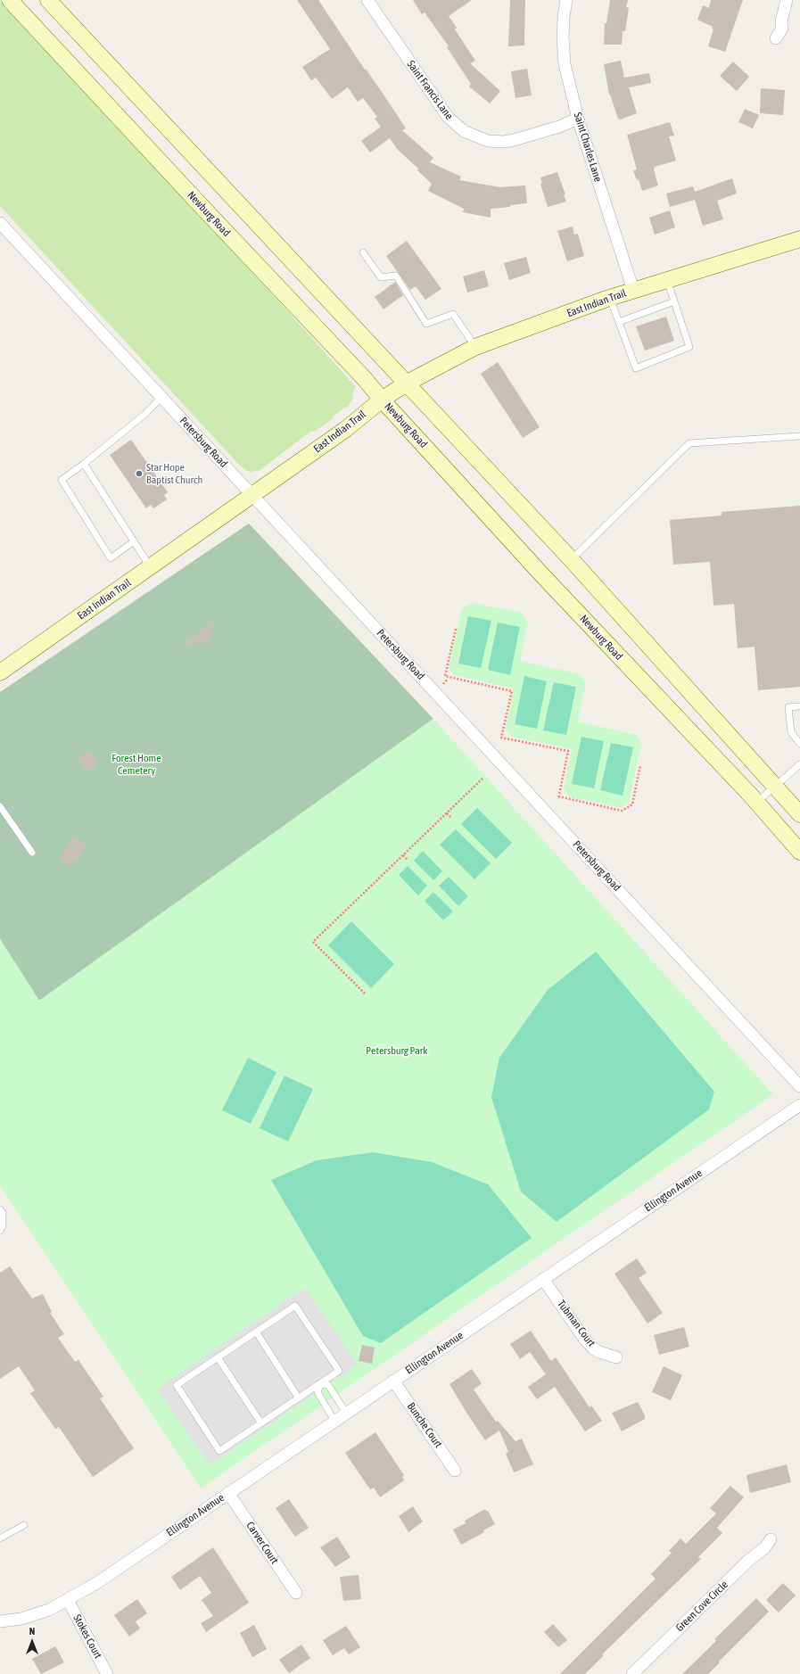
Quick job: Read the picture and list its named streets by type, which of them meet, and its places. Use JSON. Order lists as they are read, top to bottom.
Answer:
{
  "streets": {
    "main road": ["Newburg Road", "East Indian Trail"],
    "street": [
      "Saint Francis Lane",
      "Saint Charles Lane",
      "Petersburg Road",
      "Ellington Avenue",
      "Tubman Court",
      "Bunche Court",
      "Carver Court",
      "Green Cove Circle",
      "Stokes Court"
    ]
  },
  "crossings": [
    ["Saint Francis Lane", "Saint Charles Lane"],
    ["Saint Charles Lane", "East Indian Trail"],
    ["Newburg Road", "East Indian Trail"],
    ["East Indian Trail", "Petersburg Road"],
    ["Ellington Avenue", "Tubman Court"],
    ["Ellington Avenue", "Bunche Court"],
    ["Ellington Avenue", "Carver Court"],
    ["Ellington Avenue", "Stokes Court"]
  ],
  "parks": ["Forest Home Cemetery", "Petersburg Park"],
  "places": ["Star Hope Baptist Church"],
  "north": "top"
}
